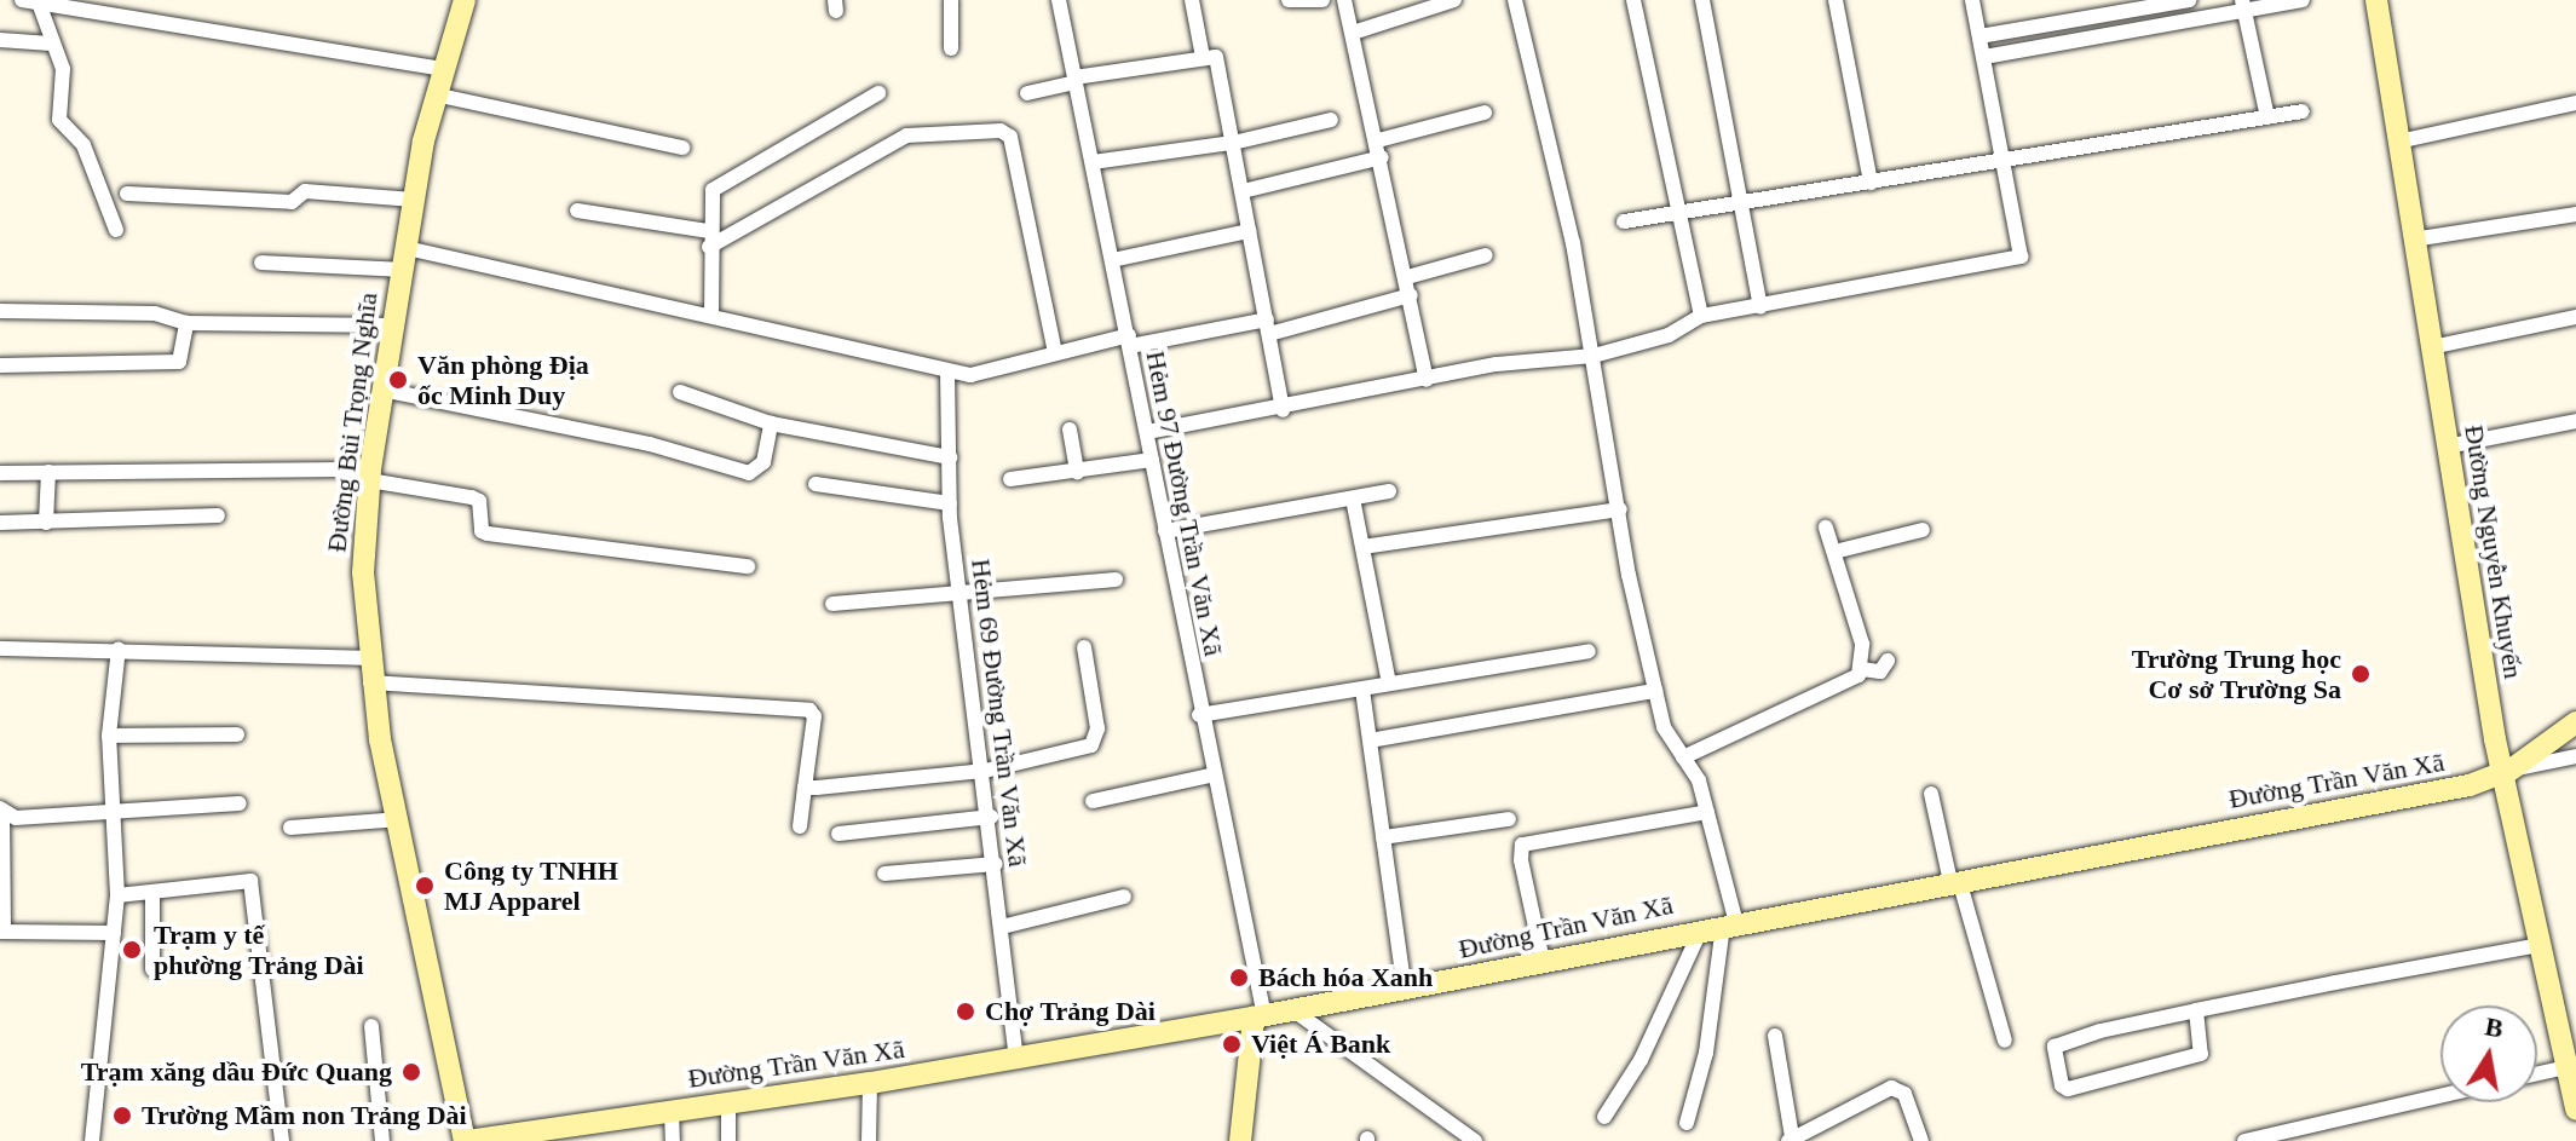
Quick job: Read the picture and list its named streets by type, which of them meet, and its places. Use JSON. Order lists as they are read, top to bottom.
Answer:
{
  "streets": {
    "street": [
      "Đường Bùi Trọng Nghĩa",
      "Hẻm 97 Đường Trần Văn Xã",
      "Đường Nguyễn Khuyến",
      "Hẻm 69 Đường Trần Văn Xã",
      "Đường Trần Văn Xã"
    ]
  },
  "crossings": [
    ["Đường Bùi Trọng Nghĩa", "Đường Trần Văn Xã"],
    ["Hẻm 97 Đường Trần Văn Xã", "Đường Trần Văn Xã"],
    ["Đường Nguyễn Khuyến", "Đường Trần Văn Xã"],
    ["Hẻm 69 Đường Trần Văn Xã", "Đường Trần Văn Xã"]
  ],
  "places": [
    "Văn phòng Địa ốc Minh Duy",
    "Trường Trung học Cơ sở Trường Sa",
    "Công ty TNHH MJ Apparel",
    "Trạm y tế phường Trảng Dài",
    "Bách hóa Xanh",
    "Chợ Trảng Dài",
    "Việt Á Bank",
    "Trạm xăng dầu Đức Quang",
    "Trường Mầm non Trảng Dài"
  ],
  "north": "top"
}
